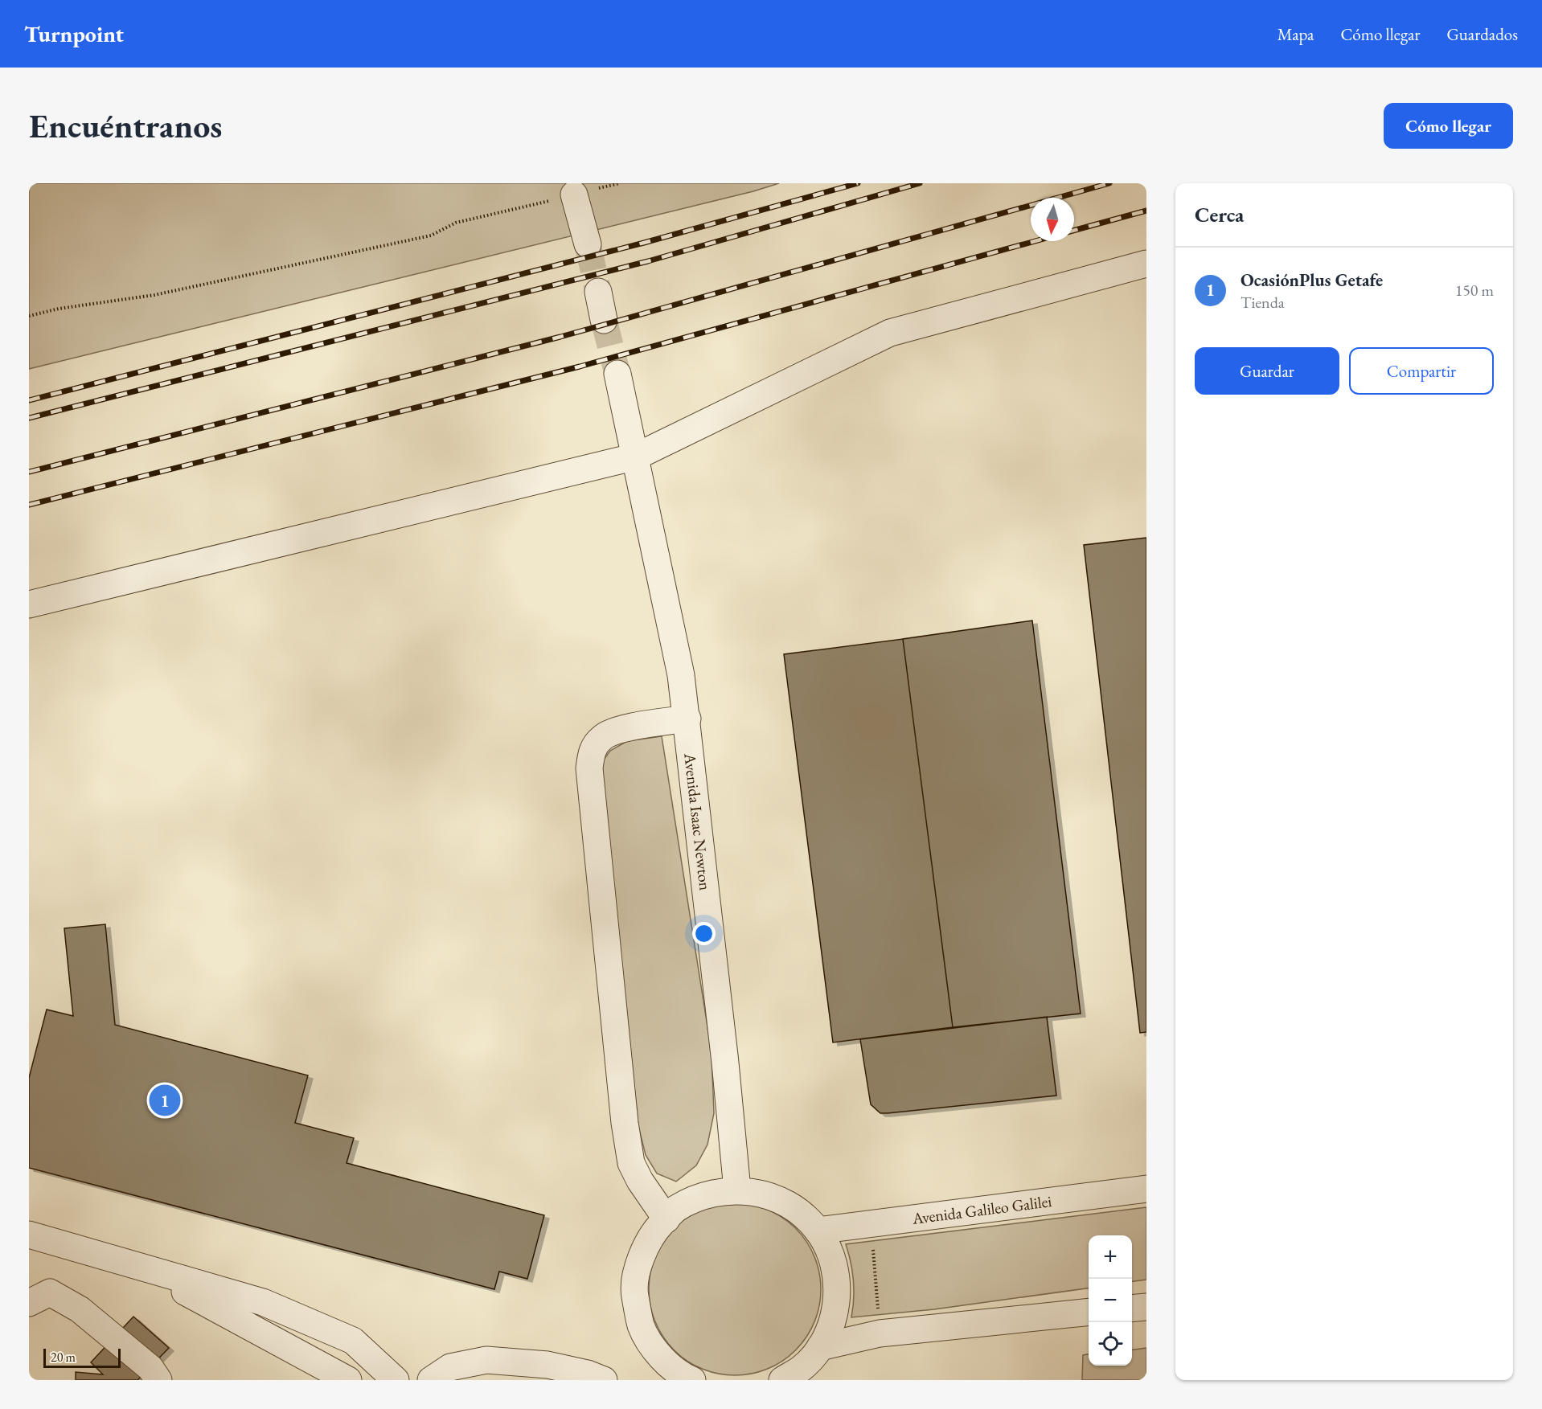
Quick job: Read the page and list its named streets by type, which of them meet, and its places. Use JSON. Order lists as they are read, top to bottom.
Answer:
{
  "streets": {
    "street": ["Avenida Isaac Newton", "Avenida Galileo Galilei"]
  },
  "scale_bar": "20 m",
  "north": "bottom",
  "page": {
    "header": "Turnpoint",
    "nav": ["Mapa", "Cómo llegar", "Guardados"],
    "buttons": [
      "Cómo llegar",
      ["Guardar", "Compartir"]
    ],
    "title": "Encuéntranos",
    "heading": "Cerca",
    "list": [
      {
        "mark": "1",
        "name": "OcasiónPlus Getafe",
        "note": "Tienda",
        "value": "150 m"
      }
    ],
    "pins": "1",
    "map_buttons": ["+", "−"],
    "scale": "20 m"
  }
}
